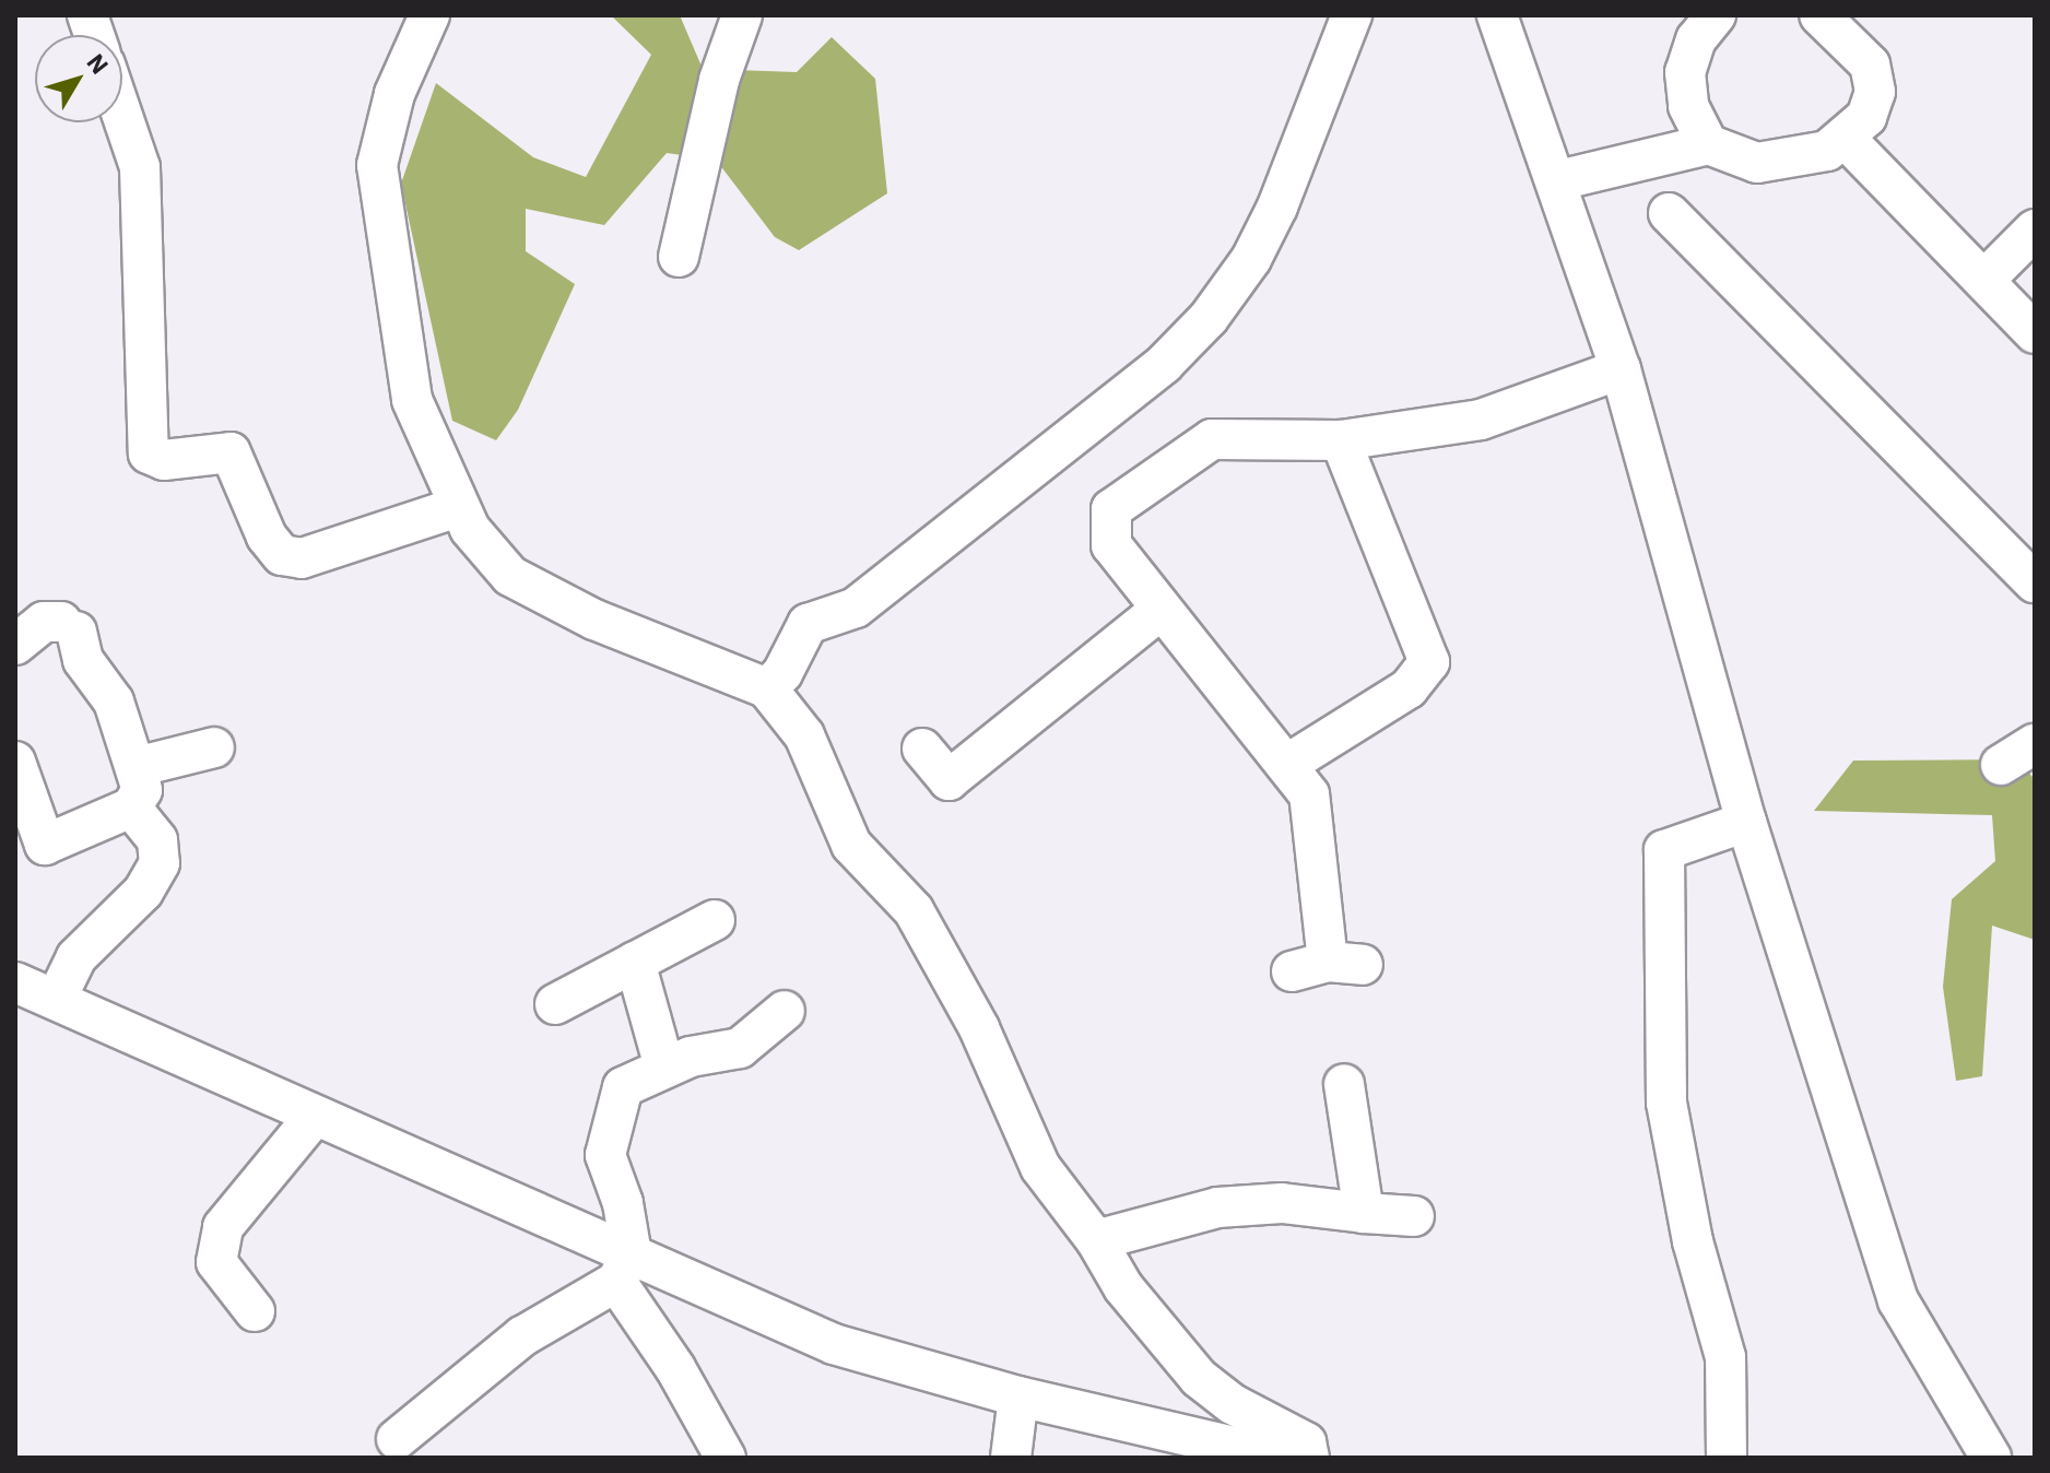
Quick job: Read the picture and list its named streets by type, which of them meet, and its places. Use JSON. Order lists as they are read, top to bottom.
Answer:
{
  "north": "top right"
}
